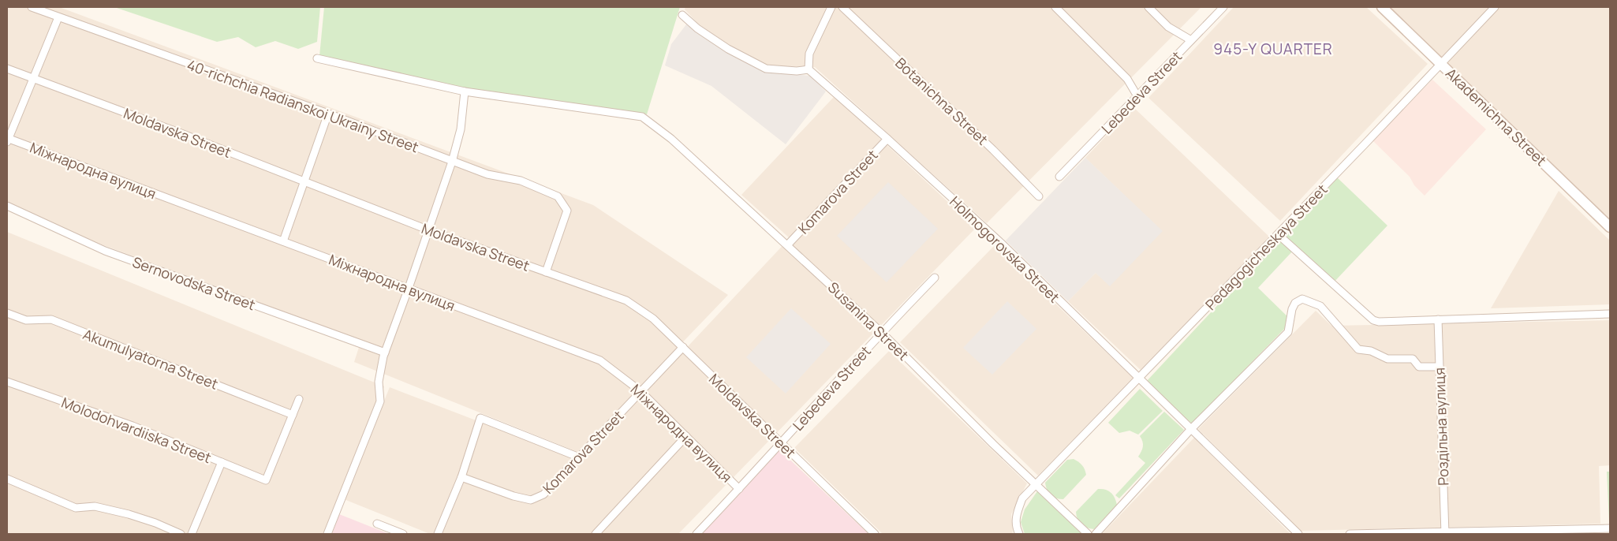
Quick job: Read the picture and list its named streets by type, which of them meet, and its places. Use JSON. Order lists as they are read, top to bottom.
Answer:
{
  "streets": {
    "main road": ["Akademichna Street"],
    "street": [
      "Lebedeva Street",
      "Botanichna Street",
      "40-richchia Radianskoi Ukrainy Street",
      "Moldavska Street",
      "Міжнародна вулиця",
      "Komarova Street",
      "Pedagogicheskaya Street",
      "Holmogorovska Street",
      "Sernovodska Street",
      "Susanina Street",
      "Akumulyatorna Street",
      "Роздільна вулиця",
      "Molodohvardiiska Street"
    ]
  },
  "crossings": [
    ["Lebedeva Street", "Moldavska Street"],
    ["Lebedeva Street", "Міжнародна вулиця"],
    ["Lebedeva Street", "Susanina Street"],
    ["40-richchia Radianskoi Ukrainy Street", "Moldavska Street"],
    ["Akademichna Street", "Pedagogicheskaya Street"],
    ["Moldavska Street", "Komarova Street"],
    ["Міжнародна вулиця", "Komarova Street"],
    ["Komarova Street", "Holmogorovska Street"],
    ["Komarova Street", "Susanina Street"],
    ["Pedagogicheskaya Street", "Holmogorovska Street"],
    ["Pedagogicheskaya Street", "Susanina Street"],
    ["Akumulyatorna Street", "Molodohvardiiska Street"]
  ],
  "districts": ["945-Y QUARTER"]
}
